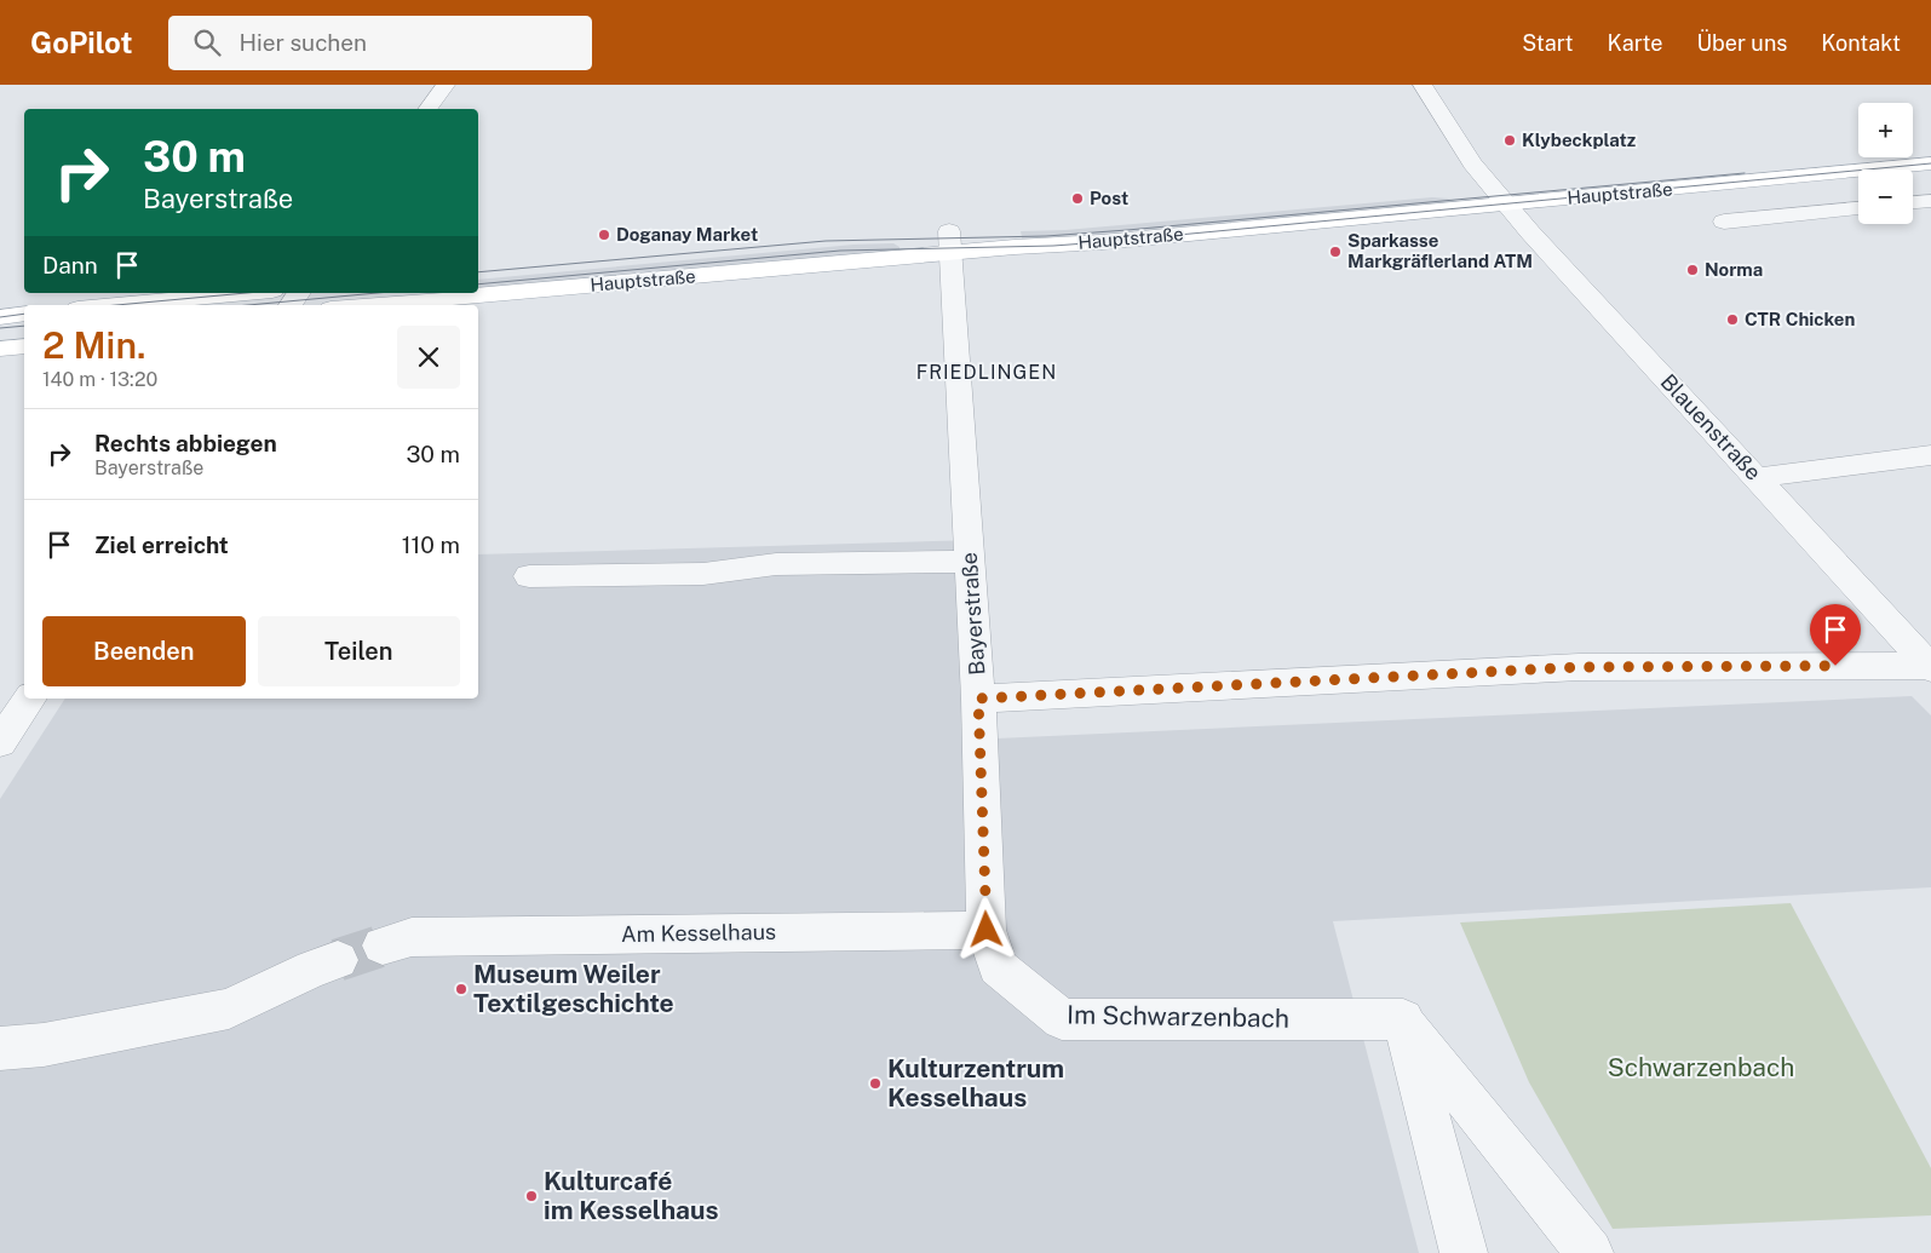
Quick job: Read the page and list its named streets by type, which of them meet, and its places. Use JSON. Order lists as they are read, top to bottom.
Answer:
{
  "streets": {
    "main road": ["Hauptstraße"],
    "street": [
      "Blauenstraße",
      "Bayerstraße",
      "Am Kesselhaus",
      "Im Schwarzenbach"
    ]
  },
  "crossings": [
    ["Hauptstraße", "Blauenstraße"],
    ["Hauptstraße", "Bayerstraße"],
    ["Blauenstraße", "Bayerstraße"],
    ["Bayerstraße", "Im Schwarzenbach"],
    ["Am Kesselhaus", "Im Schwarzenbach"]
  ],
  "districts": ["FRIEDLINGEN"],
  "parks": ["Schwarzenbach"],
  "places": [
    "Klybeckplatz",
    "Post",
    "Doganay Market",
    "Sparkasse Markgräflerland ATM",
    "Norma",
    "CTR Chicken",
    "Museum Weiler Textilgeschichte",
    "Kulturzentrum Kesselhaus",
    "Kulturcafé im Kesselhaus"
  ],
  "page": {
    "header": "GoPilot",
    "search": "Hier suchen",
    "nav": [
      "Start",
      "Karte",
      "Über uns",
      "Kontakt"
    ],
    "map_buttons": ["+", "−"],
    "turn": ["30 m", "Bayerstraße"],
    "then": "Dann",
    "heading": ["2 Min.", "140 m · 13:20"],
    "list": [
      {
        "name": "Rechts abbiegen",
        "note": "Bayerstraße",
        "value": "30 m"
      },
      {
        "name": "Ziel erreicht",
        "value": "110 m"
      }
    ],
    "buttons": ["Beenden", "Teilen"]
  }
}
